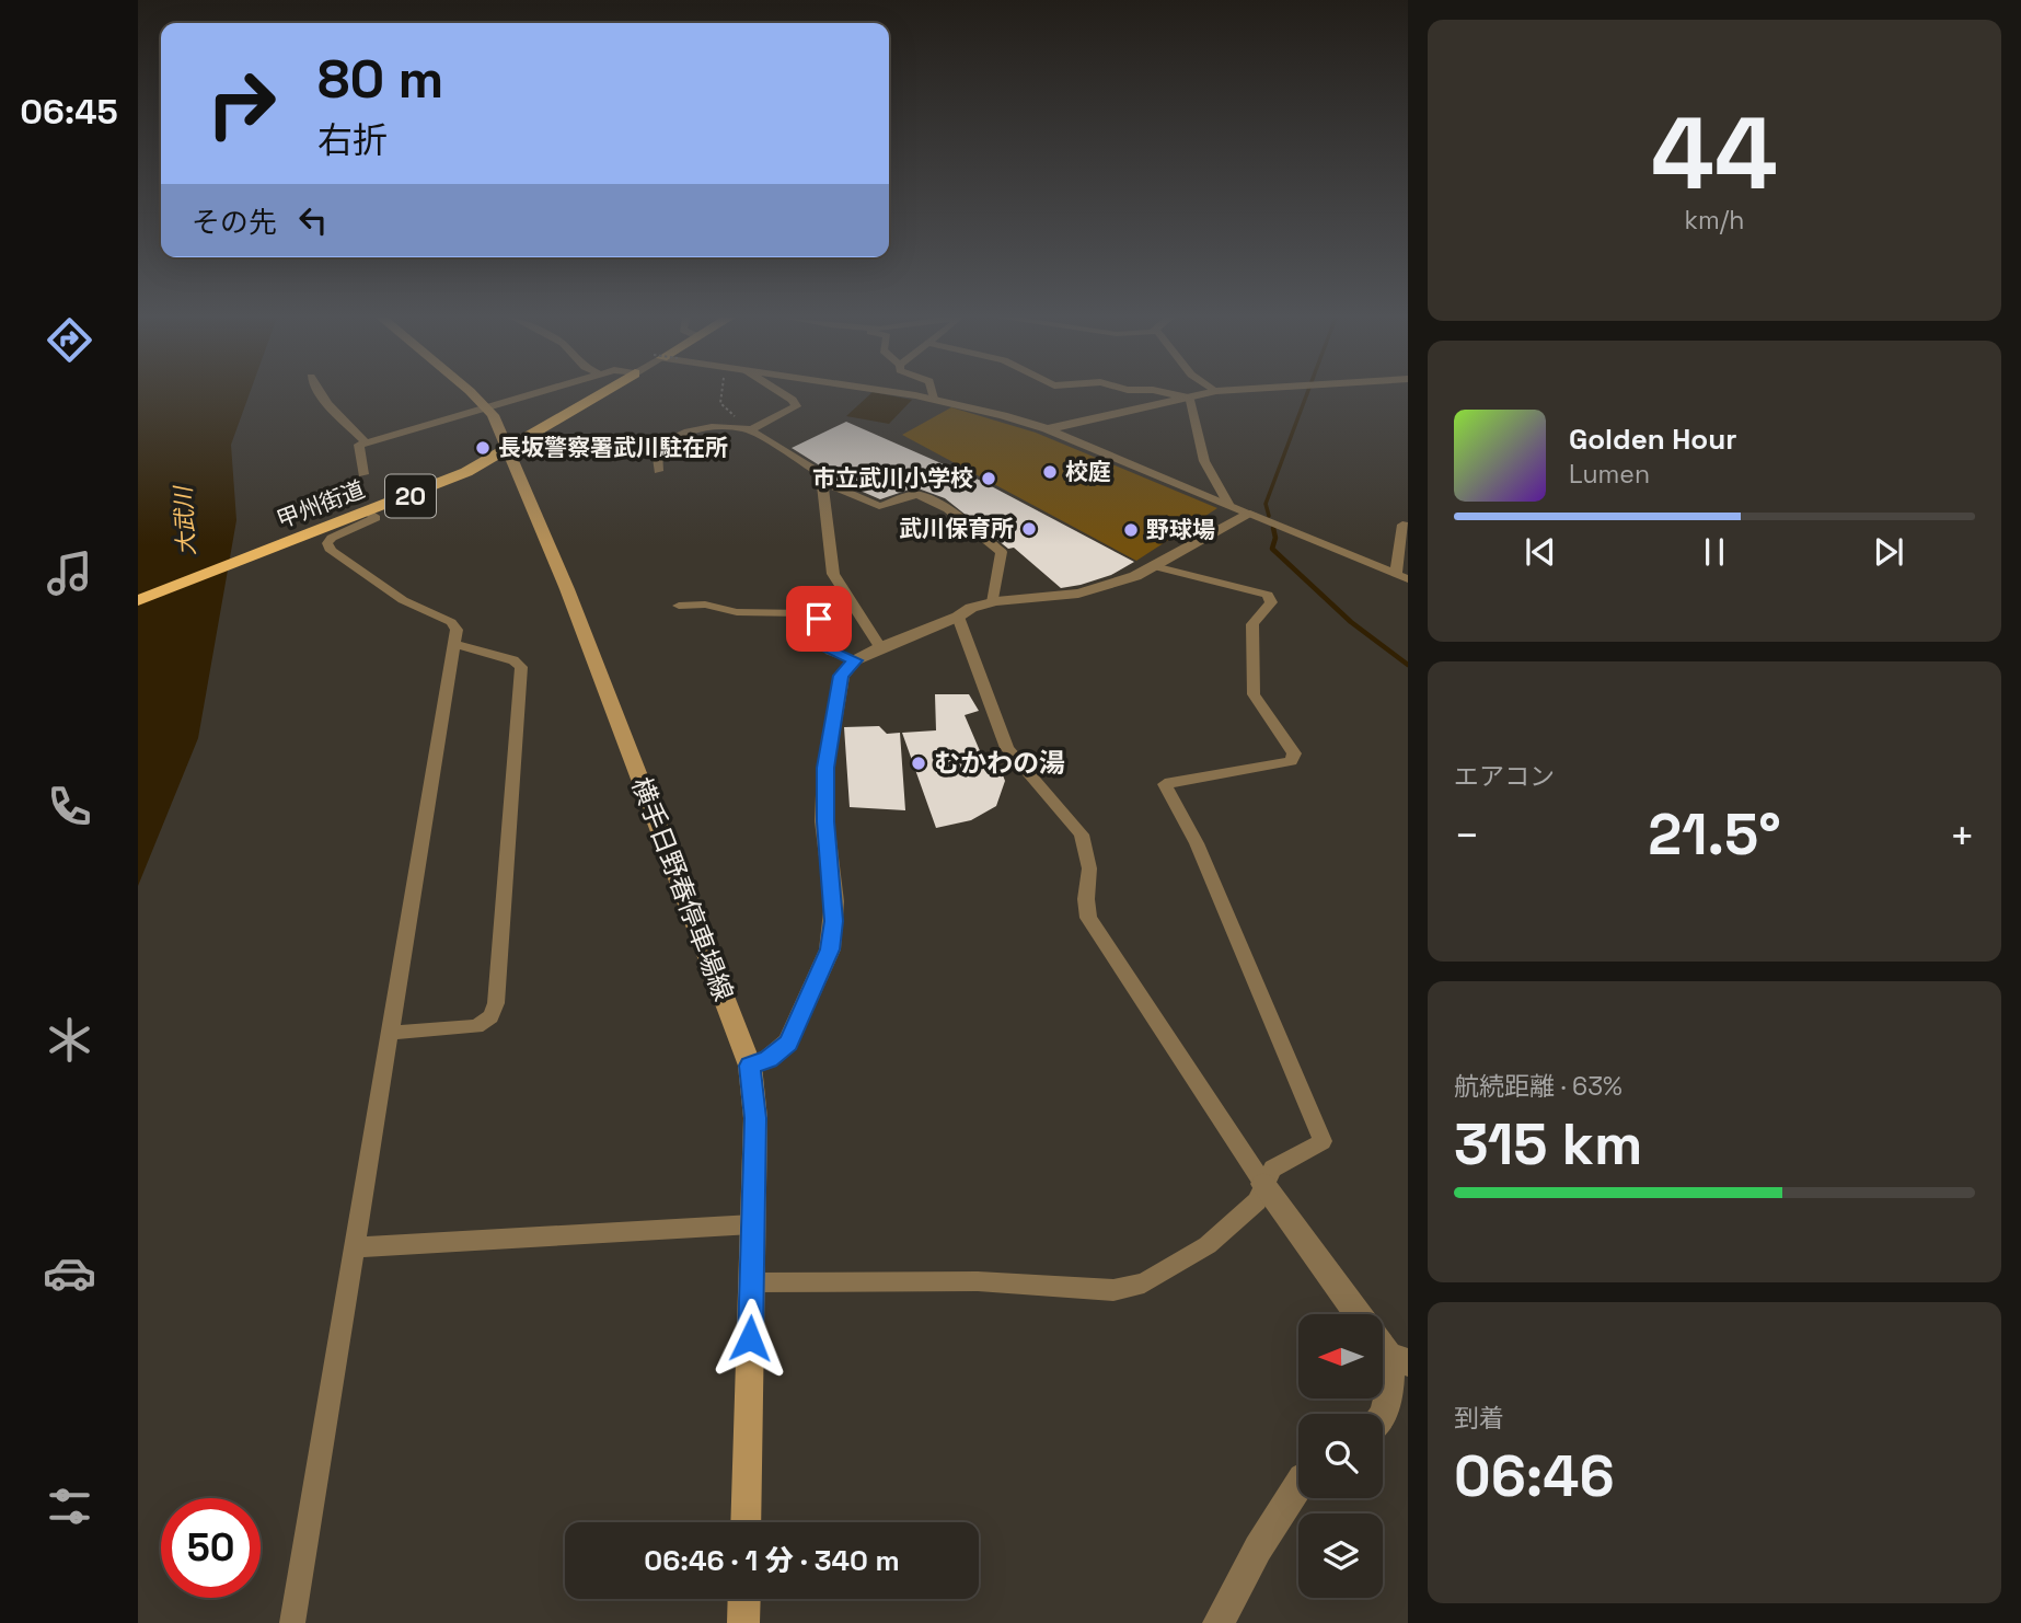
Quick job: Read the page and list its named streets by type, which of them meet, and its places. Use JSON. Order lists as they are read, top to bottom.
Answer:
{
  "streets": {
    "highway": ["20", "甲州街道"],
    "main road": ["横手日野春停車場線"]
  },
  "crossings": [
    ["甲州街道", "横手日野春停車場線"]
  ],
  "water": ["大武川"],
  "places": [
    "長坂警察署武川駐在所",
    "校庭",
    "市立武川小学校",
    "武川保育所",
    "野球場",
    "むかわの湯"
  ],
  "north": "left",
  "page": {
    "tabs": "06:45",
    "tile": [
      ["44", "km/h"],
      "エアコン",
      ["航続距離 · 63%", "315 km"],
      ["到着", "06:46"]
    ],
    "turn": ["80 m", "右折"],
    "then": "その先",
    "song": ["Golden Hour", "Lumen"],
    "heat": ["−", "21.5°", "+"],
    "limit": "50",
    "trip": "06:46 · 1 分 · 340 m"
  }
}
